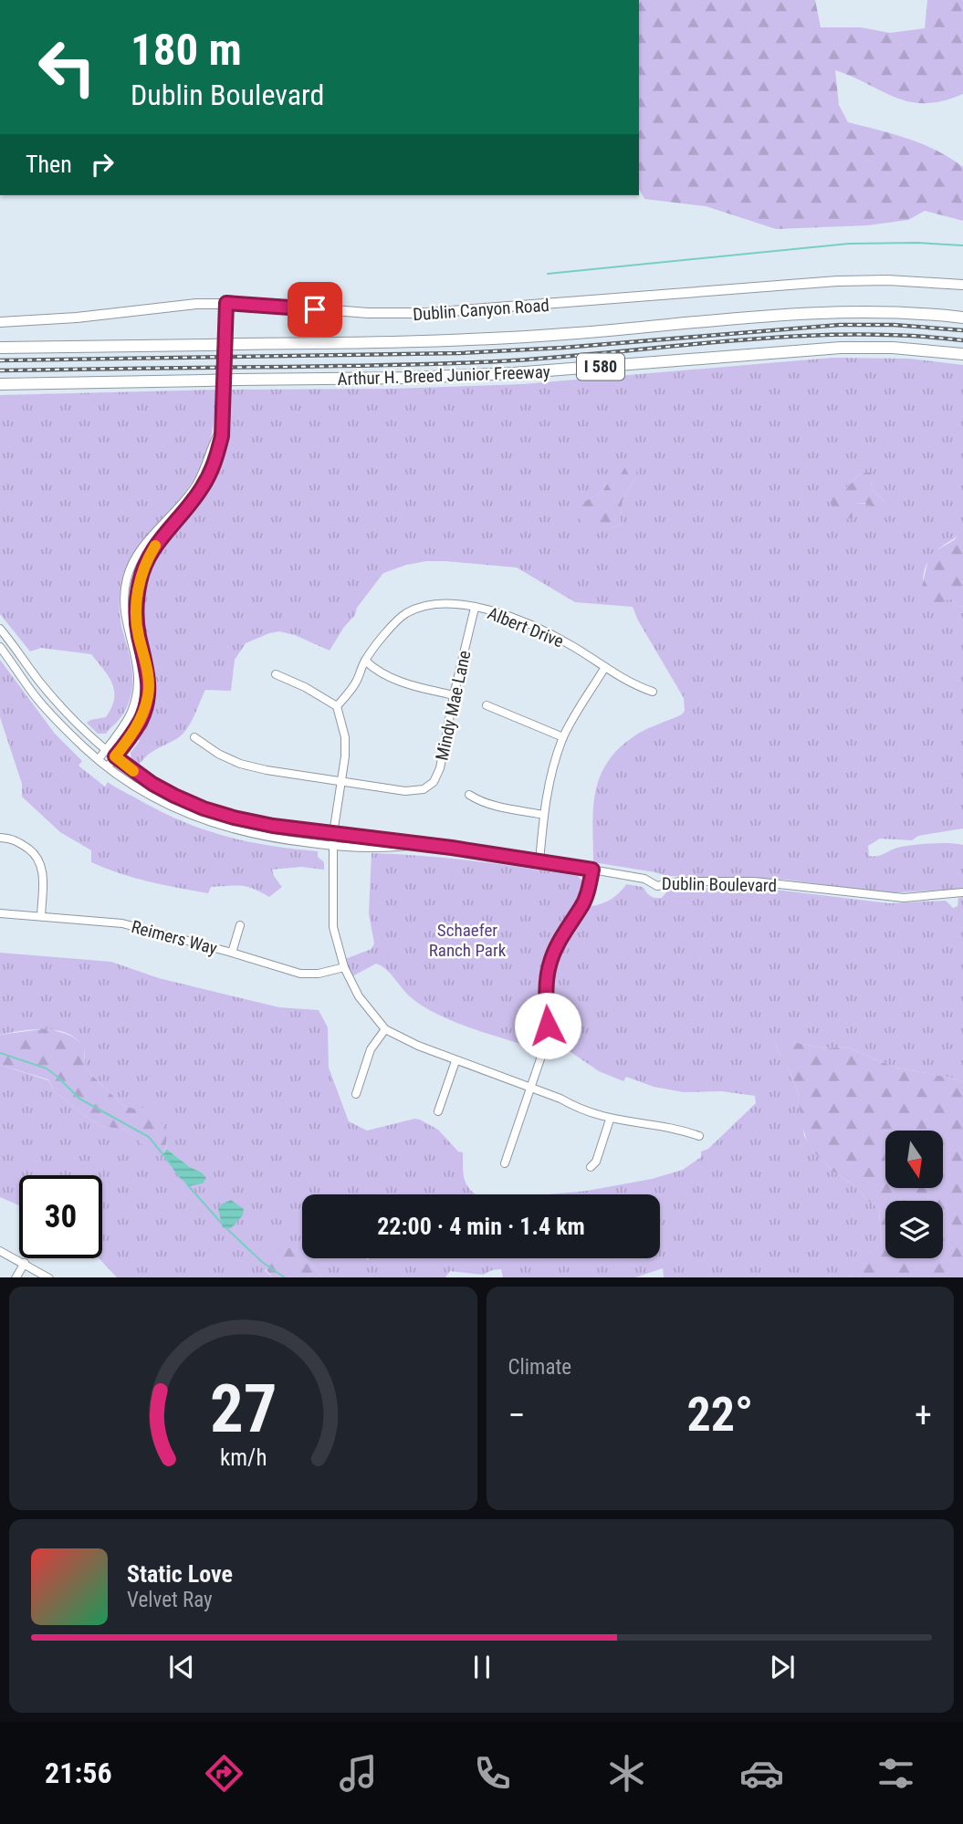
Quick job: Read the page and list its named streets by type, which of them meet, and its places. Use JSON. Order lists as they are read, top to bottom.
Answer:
{
  "streets": {
    "highway": ["I 580", "Arthur H. Breed Junior Freeway"],
    "main road": ["Dublin Canyon Road"],
    "street": [
      "Albert Drive",
      "Mindy Mae Lane",
      "Dublin Boulevard",
      "Reimers Way"
    ]
  },
  "crossings": [
    ["Albert Drive", "Mindy Mae Lane"]
  ],
  "parks": ["Schaefer Ranch Park"],
  "north": "bottom",
  "page": {
    "turn": ["180 m", "Dublin Boulevard"],
    "then": "Then",
    "limit": "30",
    "trip": "22:00 · 4 min · 1.4 km",
    "tile": "Climate",
    "heat": ["−", "22°", "+"],
    "song": ["Static Love", "Velvet Ray"],
    "tabs": "21:56",
    "gauge": ["27", "km/h"]
  }
}
